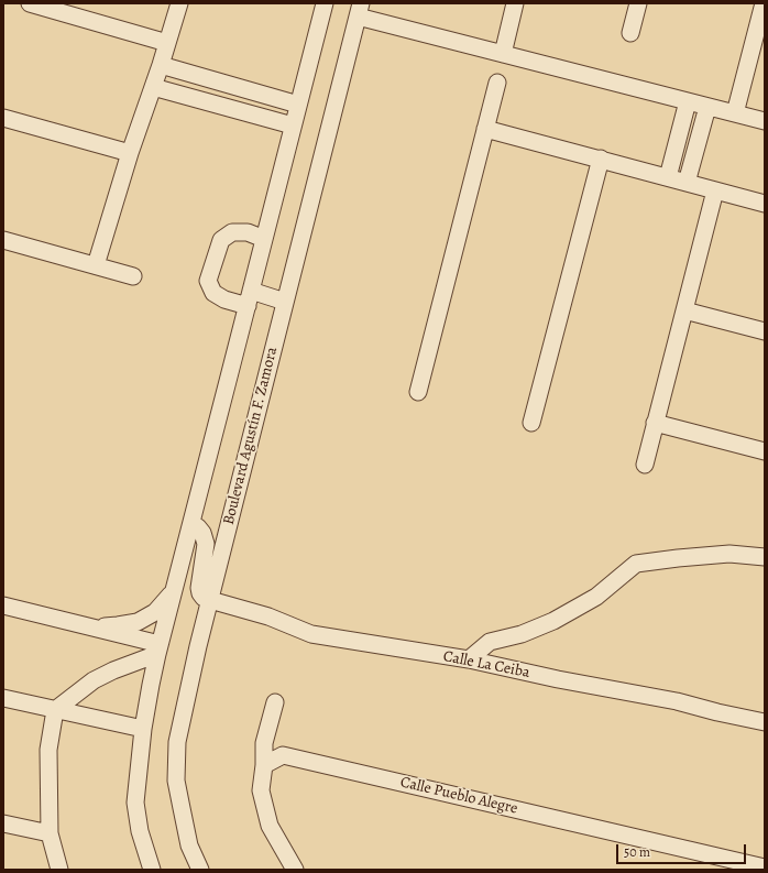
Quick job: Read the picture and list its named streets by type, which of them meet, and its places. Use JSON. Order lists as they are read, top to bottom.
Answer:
{
  "streets": {
    "street": ["Boulevard Agustín F. Zamora", "Calle La Ceiba", "Calle Pueblo Alegre"]
  },
  "crossings": [
    ["Boulevard Agustín F. Zamora", "Calle La Ceiba"]
  ],
  "scale_bar": "50 m"
}
